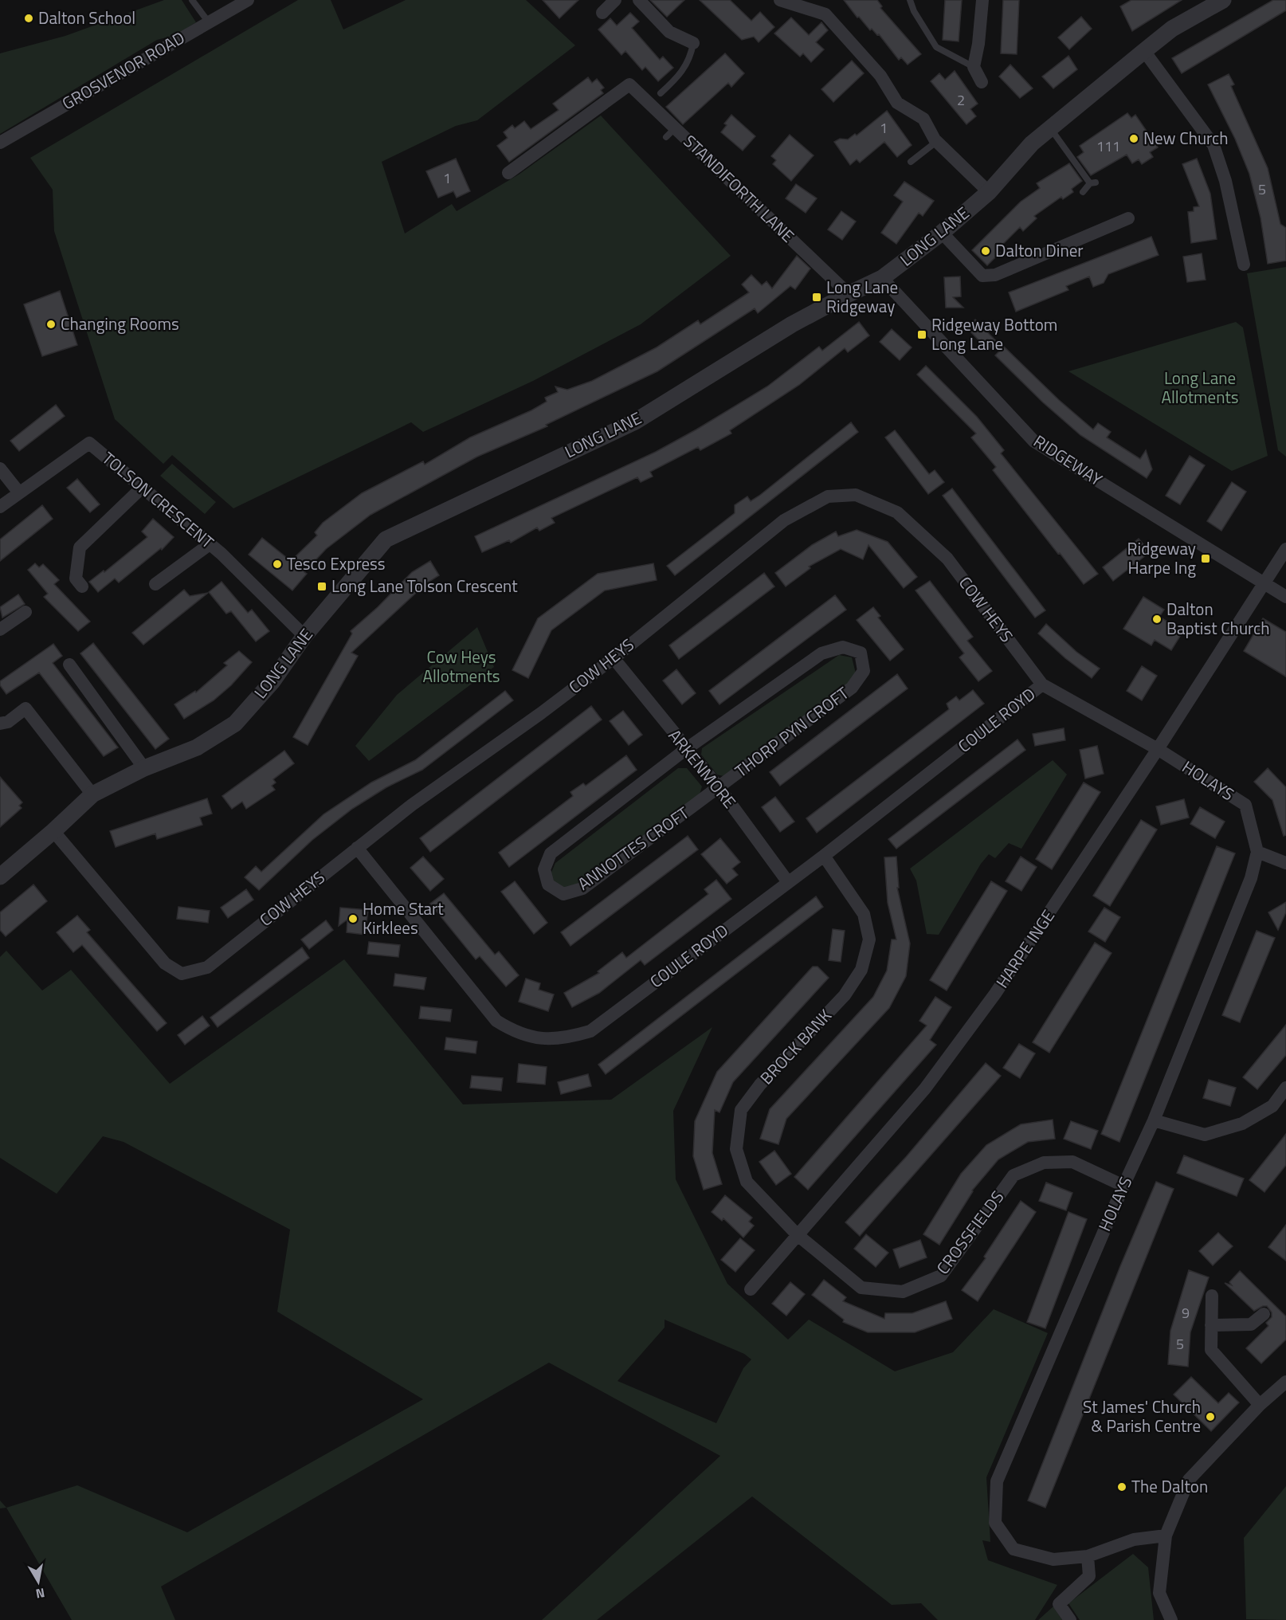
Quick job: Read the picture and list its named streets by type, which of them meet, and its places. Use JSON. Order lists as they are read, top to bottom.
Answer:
{
  "streets": {
    "street": [
      "GROSVENOR ROAD",
      "STANDIFORTH LANE",
      "LONG LANE",
      "RIDGEWAY",
      "TOLSON CRESCENT",
      "COW HEYS",
      "COULE ROYD",
      "THORP PYN CROFT",
      "ARKENMORE",
      "HOLAYS",
      "ANNOTTES CROFT",
      "HARPE INGE",
      "BROCK BANK",
      "CROSSFIELDS"
    ]
  },
  "crossings": [
    ["STANDIFORTH LANE", "LONG LANE"],
    ["LONG LANE", "RIDGEWAY"],
    ["LONG LANE", "TOLSON CRESCENT"],
    ["LONG LANE", "COW HEYS"],
    ["RIDGEWAY", "HARPE INGE"],
    ["COW HEYS", "COULE ROYD"],
    ["COW HEYS", "ARKENMORE"],
    ["COW HEYS", "HOLAYS"],
    ["COW HEYS", "HARPE INGE"],
    ["COULE ROYD", "ARKENMORE"],
    ["COULE ROYD", "BROCK BANK"],
    ["THORP PYN CROFT", "ARKENMORE"],
    ["THORP PYN CROFT", "ANNOTTES CROFT"],
    ["ARKENMORE", "ANNOTTES CROFT"],
    ["HOLAYS", "HARPE INGE"],
    ["HOLAYS", "CROSSFIELDS"],
    ["HARPE INGE", "BROCK BANK"],
    ["HARPE INGE", "CROSSFIELDS"],
    ["BROCK BANK", "CROSSFIELDS"]
  ],
  "parks": ["Long Lane Allotments", "Cow Heys Allotments"],
  "places": {
    "other": [
      "Dalton School",
      "New Church",
      "Dalton Diner",
      "Changing Rooms",
      "Tesco Express",
      "Dalton Baptist Church",
      "Home Start Kirklees",
      "St James' Church & Parish Centre",
      "The Dalton"
    ],
    "transit": [
      "Long Lane Ridgeway",
      "Ridgeway Bottom Long Lane",
      "Ridgeway Harpe Ing",
      "Long Lane Tolson Crescent"
    ]
  },
  "house_numbers": [
    "2",
    "1",
    "111",
    "1",
    "5",
    "9",
    "5"
  ],
  "north": "bottom"
}
